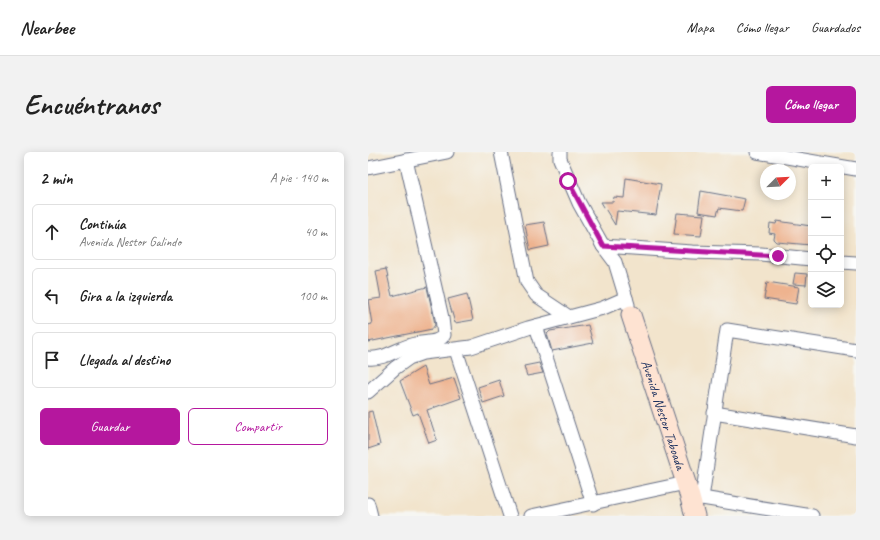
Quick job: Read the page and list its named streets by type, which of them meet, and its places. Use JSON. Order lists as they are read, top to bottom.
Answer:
{
  "streets": {
    "street": ["Avenida Nestor Taboada"]
  },
  "north": "top right",
  "page": {
    "header": "Nearbee",
    "nav": ["Mapa", "Cómo llegar", "Guardados"],
    "buttons": [
      "Cómo llegar",
      ["Guardar", "Compartir"]
    ],
    "title": "Encuéntranos",
    "heading": ["2 min", "A pie · 140 m"],
    "map_buttons": ["+", "−"],
    "list": [
      ["Continúa", "Avenida Nestor Galindo", "40 m"],
      ["Gira a la izquierda", "100 m"],
      "Llegada al destino"
    ]
  }
}
